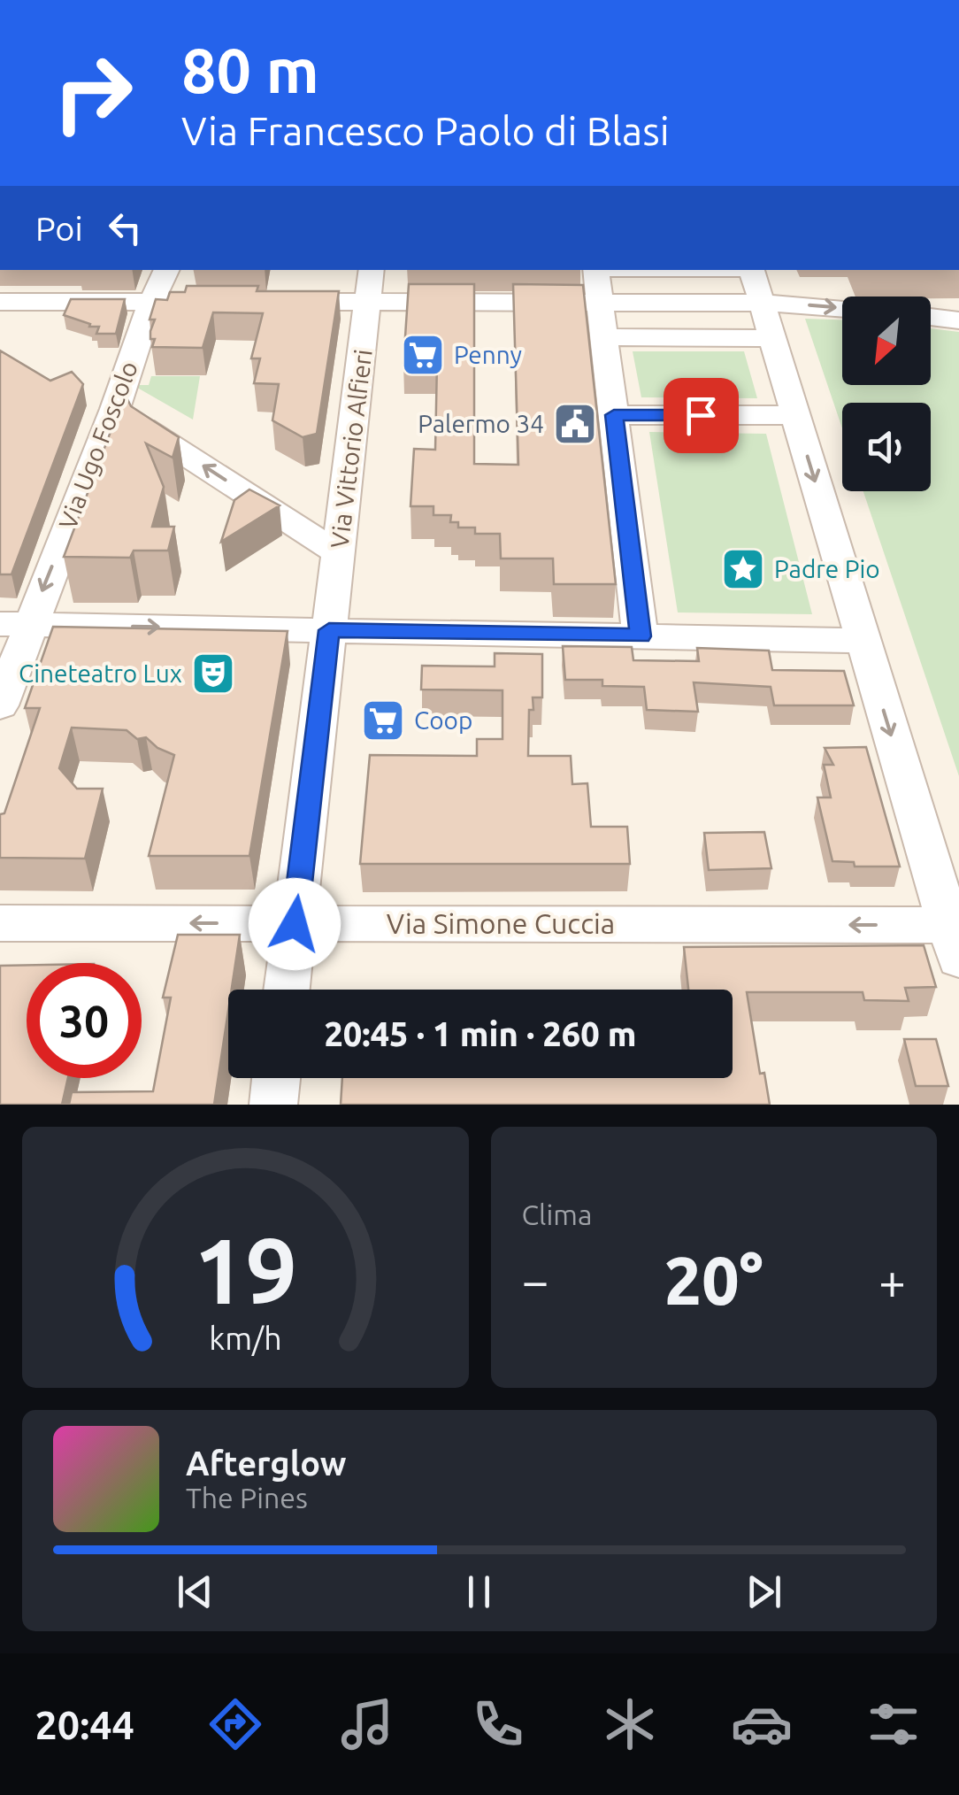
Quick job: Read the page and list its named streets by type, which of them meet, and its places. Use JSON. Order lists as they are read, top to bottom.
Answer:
{
  "streets": {
    "street": ["Via Ugo Foscolo", "Via Vittorio Alfieri", "Via Simone Cuccia"]
  },
  "crossings": [
    ["Via Vittorio Alfieri", "Via Simone Cuccia"]
  ],
  "one_way": ["Via Ugo Foscolo"],
  "places": {
    "supermarket": ["Penny", "Coop"],
    "public building": ["Palermo 34"],
    "place": ["Padre Pio"],
    "theatre": ["Cineteatro Lux"]
  },
  "north": "bottom left",
  "page": {
    "turn": ["80 m", "Via Francesco Paolo di Blasi"],
    "then": "Poi",
    "limit": "30",
    "trip": "20:45 · 1 min · 260 m",
    "tile": "Clima",
    "heat": ["−", "20°", "+"],
    "song": ["Afterglow", "The Pines"],
    "tabs": "20:44",
    "gauge": ["19", "km/h"]
  }
}
